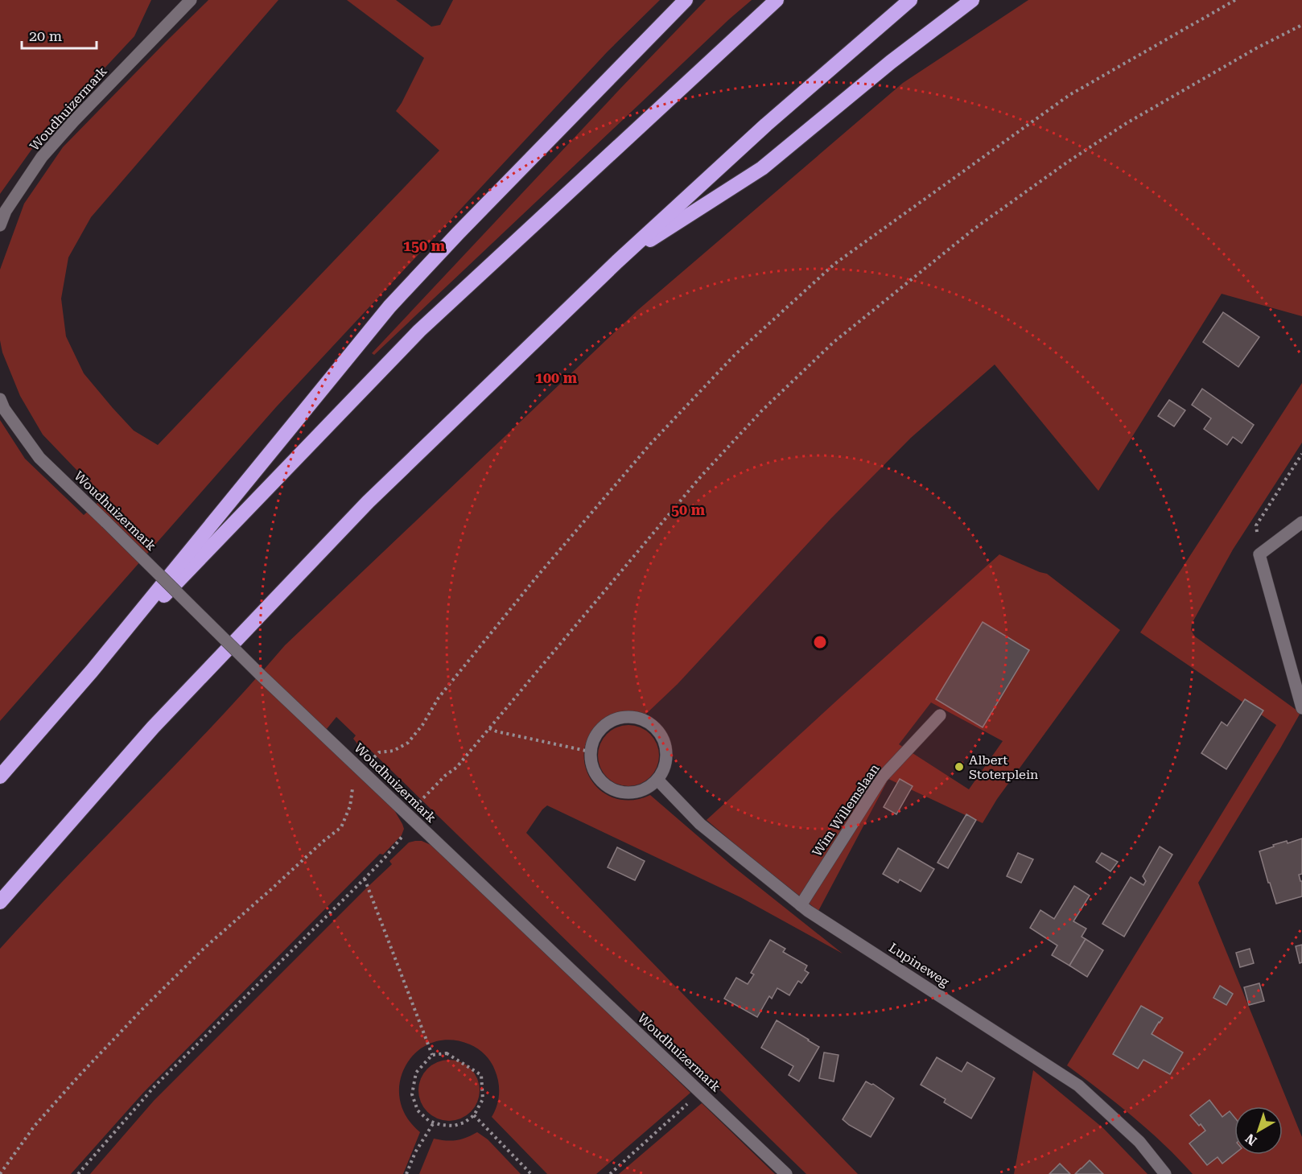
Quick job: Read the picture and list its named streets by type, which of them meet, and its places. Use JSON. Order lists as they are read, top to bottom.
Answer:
{
  "streets": {
    "street": ["Woudhuizermark", "Wim Willemslaan", "Lupineweg"]
  },
  "crossings": [
    ["Wim Willemslaan", "Lupineweg"]
  ],
  "places": ["Albert Stoterplein"],
  "scale_bar": "20 m",
  "north": "bottom left",
  "rings": ["150 m", "100 m", "50 m"]
}
